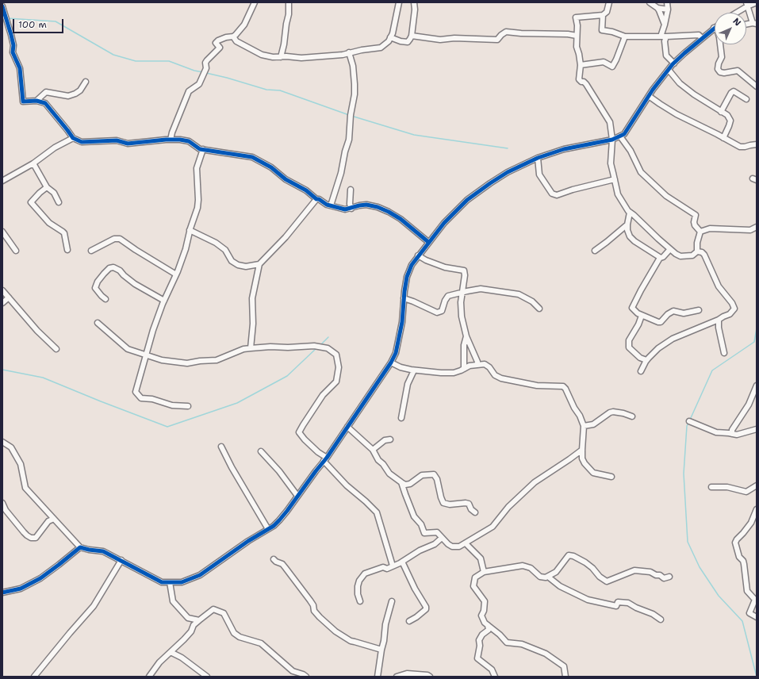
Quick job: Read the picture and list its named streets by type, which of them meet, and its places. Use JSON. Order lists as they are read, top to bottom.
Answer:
{
  "scale_bar": "100 m",
  "north": "top right"
}
